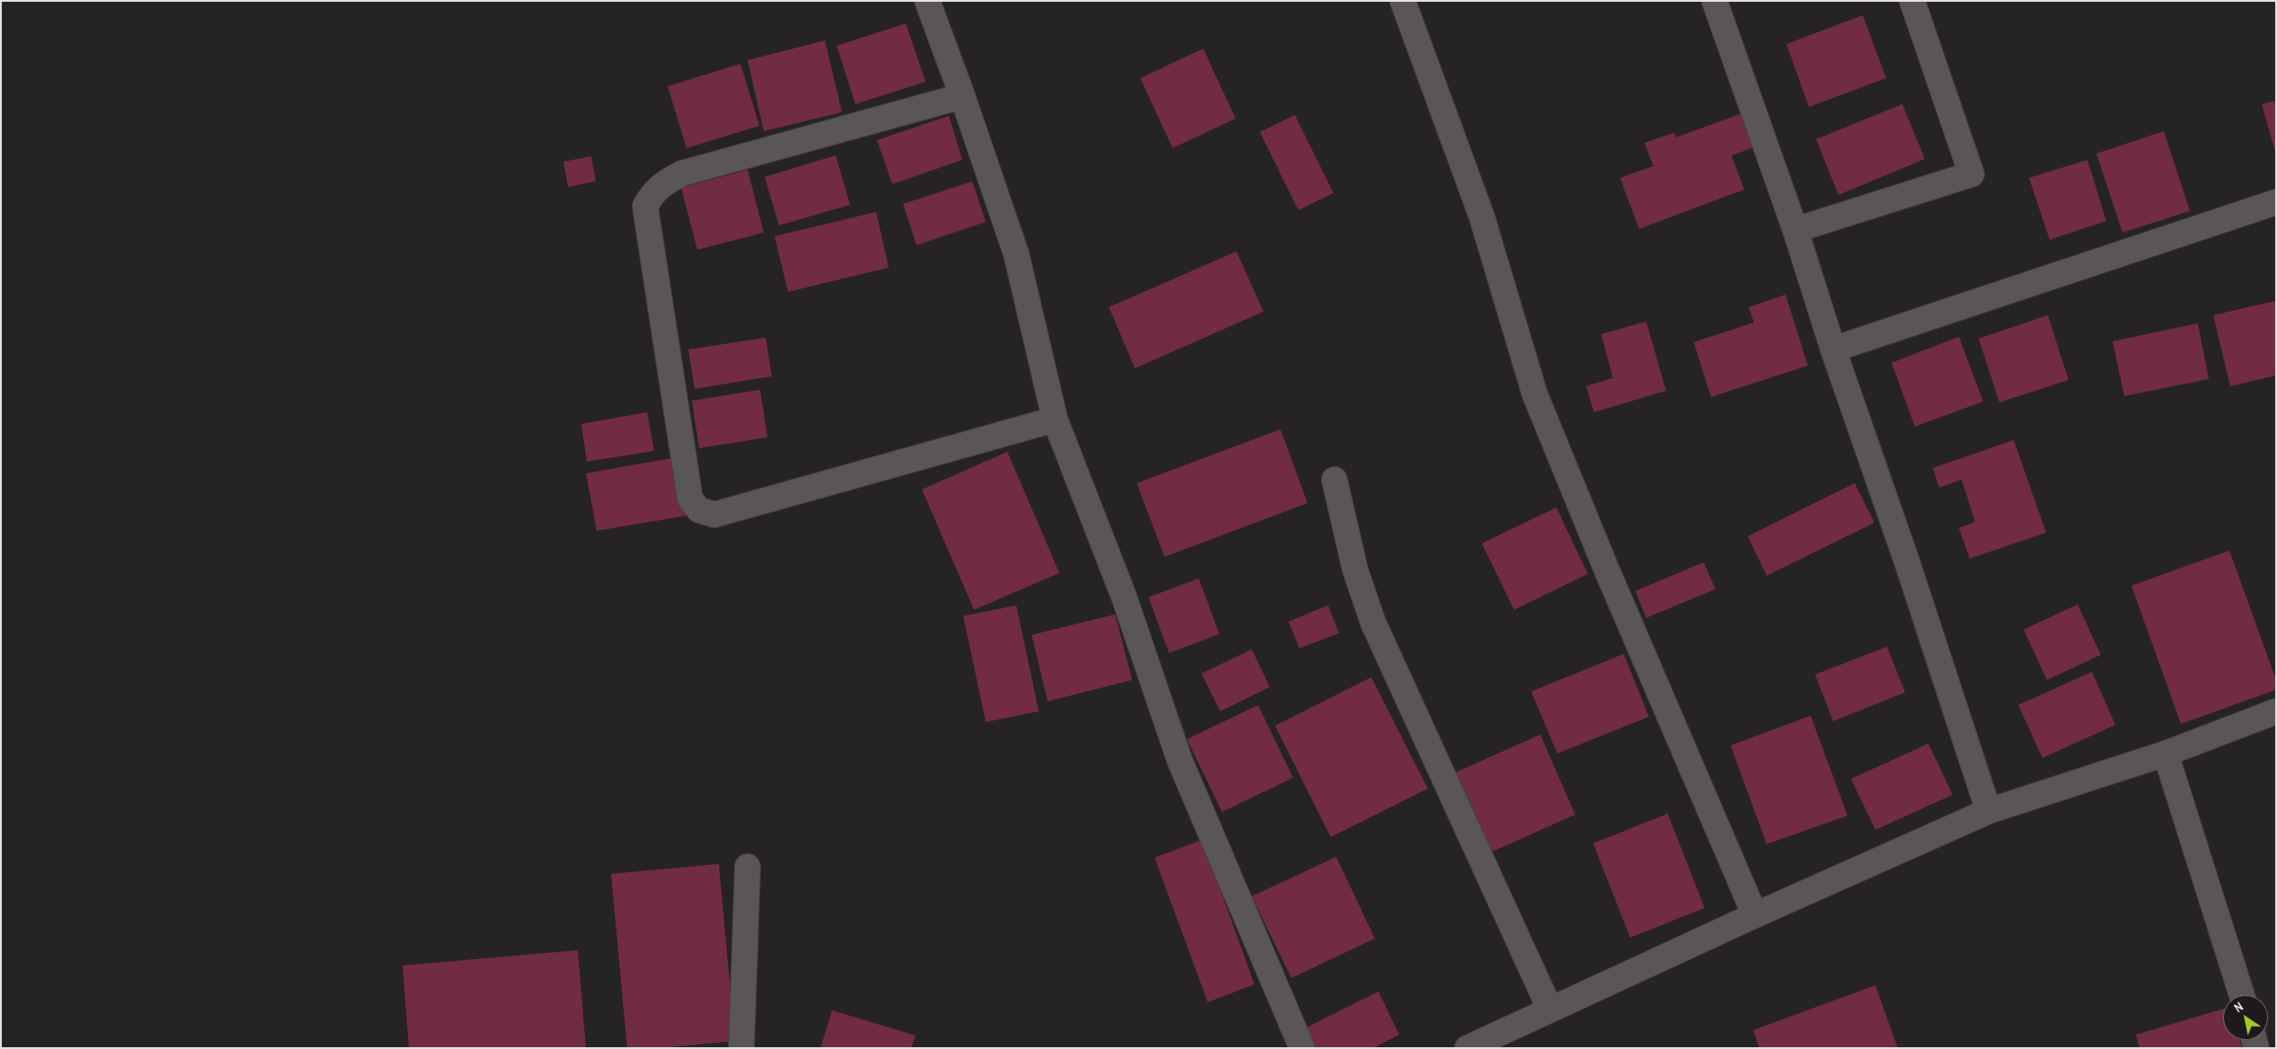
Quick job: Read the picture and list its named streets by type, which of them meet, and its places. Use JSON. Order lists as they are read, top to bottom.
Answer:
{
  "north": "top left"
}
